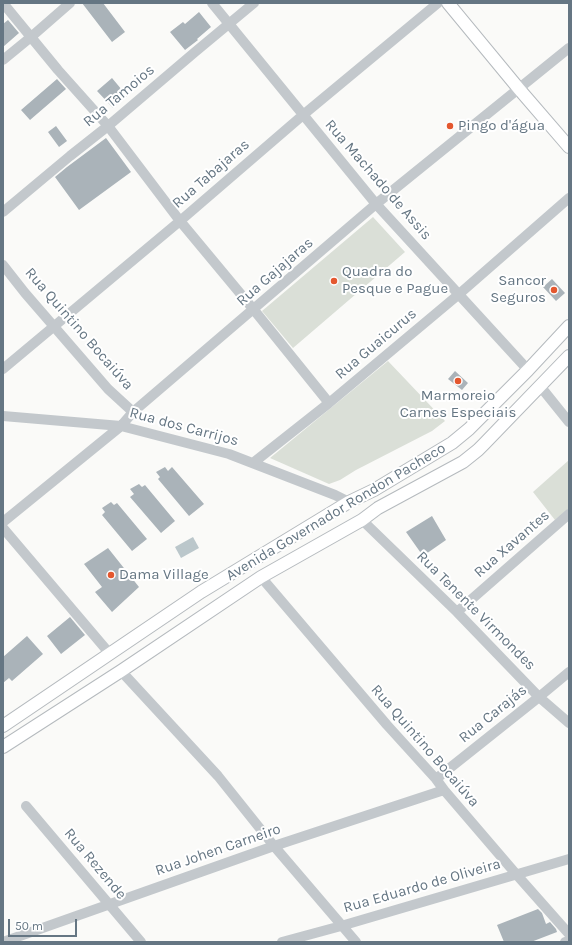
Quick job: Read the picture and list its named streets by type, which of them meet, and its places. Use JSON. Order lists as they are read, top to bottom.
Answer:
{
  "streets": {
    "main road": ["Avenida Governador Rondon Pacheco"],
    "street": [
      "Rua Tamoios",
      "Rua Tabajaras",
      "Rua Machado de Assis",
      "Rua Gajajaras",
      "Rua Quintino Bocaiúva",
      "Rua Guaicurus",
      "Rua dos Carrijos",
      "Rua Xavantes",
      "Rua Tenente Virmondes",
      "Rua Carajás",
      "Rua Johen Carneiro",
      "Rua Rezende",
      "Rua Eduardo de Oliveira"
    ]
  },
  "crossings": [
    ["Rua Tamoios", "Rua Machado de Assis"],
    ["Rua Tabajaras", "Rua Machado de Assis"],
    ["Rua Tabajaras", "Rua Quintino Bocaiúva"],
    ["Rua Machado de Assis", "Rua Gajajaras"],
    ["Rua Machado de Assis", "Rua Guaicurus"],
    ["Rua Machado de Assis", "Avenida Governador Rondon Pacheco"],
    ["Rua Gajajaras", "Rua Quintino Bocaiúva"],
    ["Rua Gajajaras", "Rua dos Carrijos"],
    ["Rua Quintino Bocaiúva", "Avenida Governador Rondon Pacheco"],
    ["Rua Quintino Bocaiúva", "Rua Carajás"],
    ["Rua Quintino Bocaiúva", "Rua Johen Carneiro"],
    ["Rua Quintino Bocaiúva", "Rua Eduardo de Oliveira"],
    ["Rua Guaicurus", "Rua dos Carrijos"],
    ["Rua dos Carrijos", "Avenida Governador Rondon Pacheco"],
    ["Avenida Governador Rondon Pacheco", "Rua Tenente Virmondes"],
    ["Rua Xavantes", "Rua Tenente Virmondes"],
    ["Rua Tenente Virmondes", "Rua Carajás"],
    ["Rua Johen Carneiro", "Rua Rezende"]
  ],
  "places": [
    "Pingo d'água",
    "Quadra do Pesque e Pague",
    "Sancor Seguros",
    "Marmoreio Carnes Especiais",
    "Dama Village"
  ],
  "scale_bar": "50 m"
}
